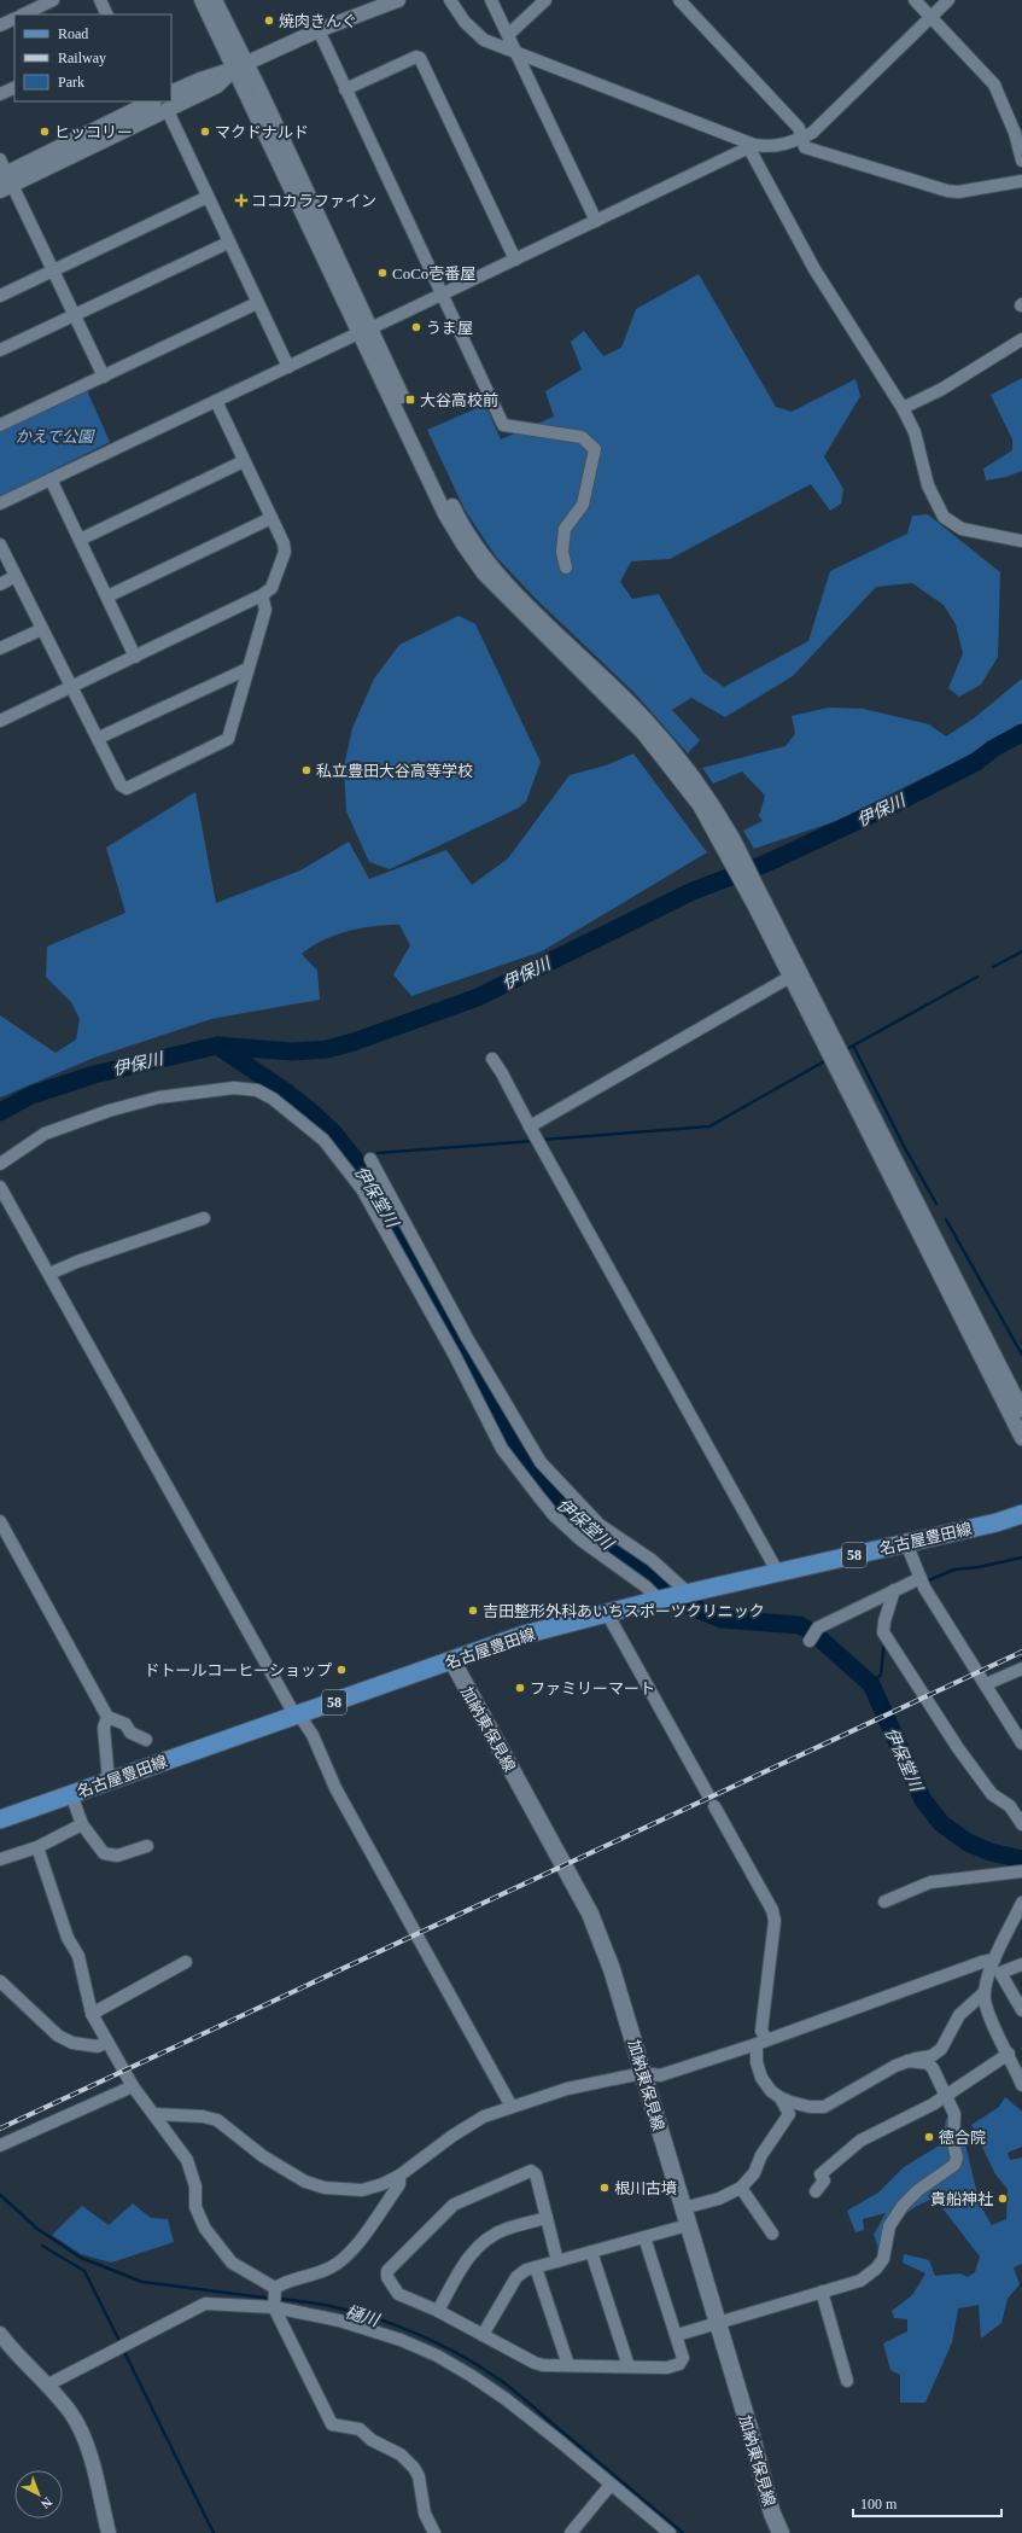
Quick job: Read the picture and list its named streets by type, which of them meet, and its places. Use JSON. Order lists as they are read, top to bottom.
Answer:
{
  "streets": {
    "main road": ["名古屋豊田線", "58", "加納東保見線"]
  },
  "crossings": [
    ["名古屋豊田線", "加納東保見線"]
  ],
  "water": ["伊保川", "伊保堂川", "樋川"],
  "parks": ["かえで公園"],
  "places": {
    "other": [
      "焼肉きんぐ",
      "ヒッコリー",
      "マクドナルド",
      "CoCo壱番屋",
      "うま屋",
      "私立豊田大谷高等学校",
      "吉田整形外科あいちスポーツクリニック",
      "ドトールコーヒーショップ",
      "ファミリーマート",
      "徳合院",
      "根川古墳",
      "貴船神社"
    ],
    "health": ["ココカラファイン"],
    "transit": ["大谷高校前"]
  },
  "legend": ["Road", "Railway", "Park"],
  "scale_bar": "100 m",
  "north": "bottom right"
}
